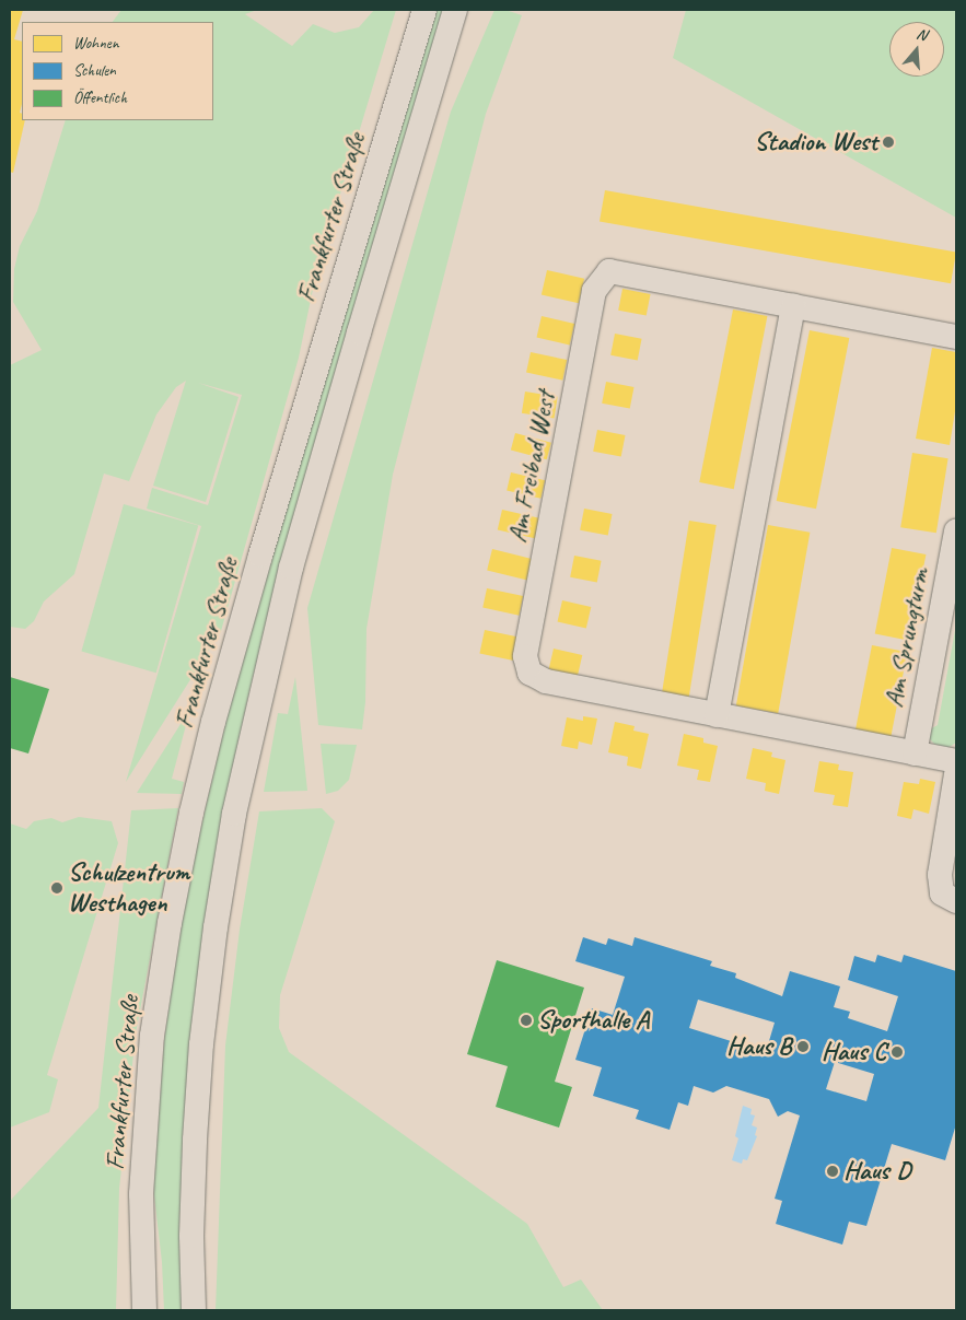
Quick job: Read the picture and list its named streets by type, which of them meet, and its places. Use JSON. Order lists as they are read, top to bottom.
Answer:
{
  "streets": {
    "street": ["Frankfurter Straße", "Am Freibad West", "Am Sprungturm"]
  },
  "crossings": [
    ["Am Freibad West", "Am Sprungturm"]
  ],
  "places": [
    "Stadion West",
    "Schulzentrum Westhagen",
    "Sporthalle A",
    "Haus B",
    "Haus C",
    "Haus D"
  ],
  "legend": ["Wohnen", "Schulen", "Öffentlich"],
  "north": "top"
}
